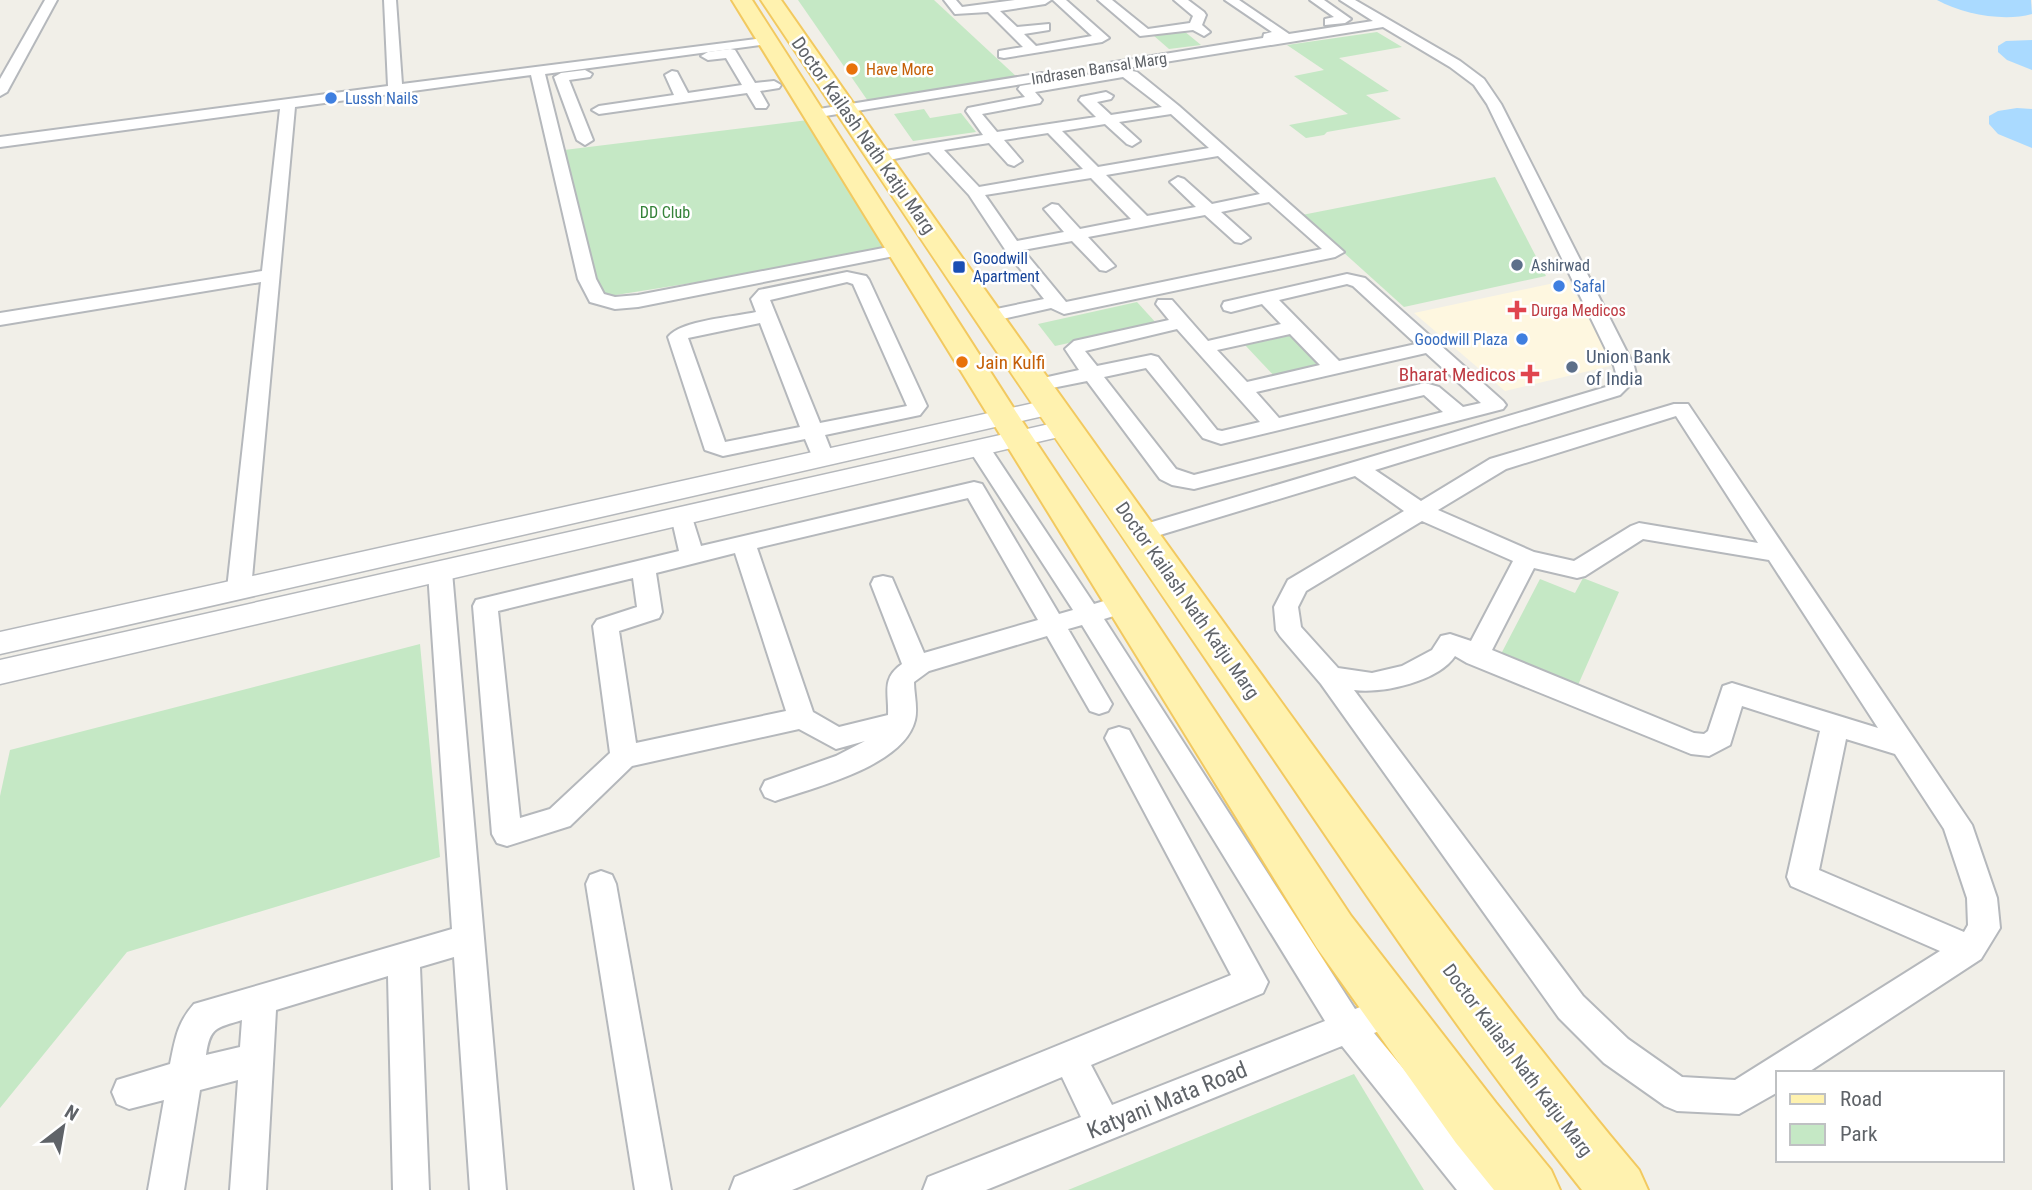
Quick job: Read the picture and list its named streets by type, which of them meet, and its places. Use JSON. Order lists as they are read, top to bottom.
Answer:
{
  "streets": {
    "main road": ["Doctor Kailash Nath Katju Marg"],
    "street": ["Indrasen Bansal Marg", "Katyani Mata Road"]
  },
  "crossings": [
    ["Indrasen Bansal Marg", "Doctor Kailash Nath Katju Marg"],
    ["Doctor Kailash Nath Katju Marg", "Katyani Mata Road"]
  ],
  "parks": ["DD Club"],
  "places": {
    "other": [
      "Have More",
      "Lussh Nails",
      "Ashirwad",
      "Safal",
      "Goodwill Plaza",
      "Jain Kulfi",
      "Union Bank of India"
    ],
    "transit": ["Goodwill Apartment"],
    "health": ["Durga Medicos", "Bharat Medicos"]
  },
  "legend": ["Road", "Park"],
  "north": "top right"
}
